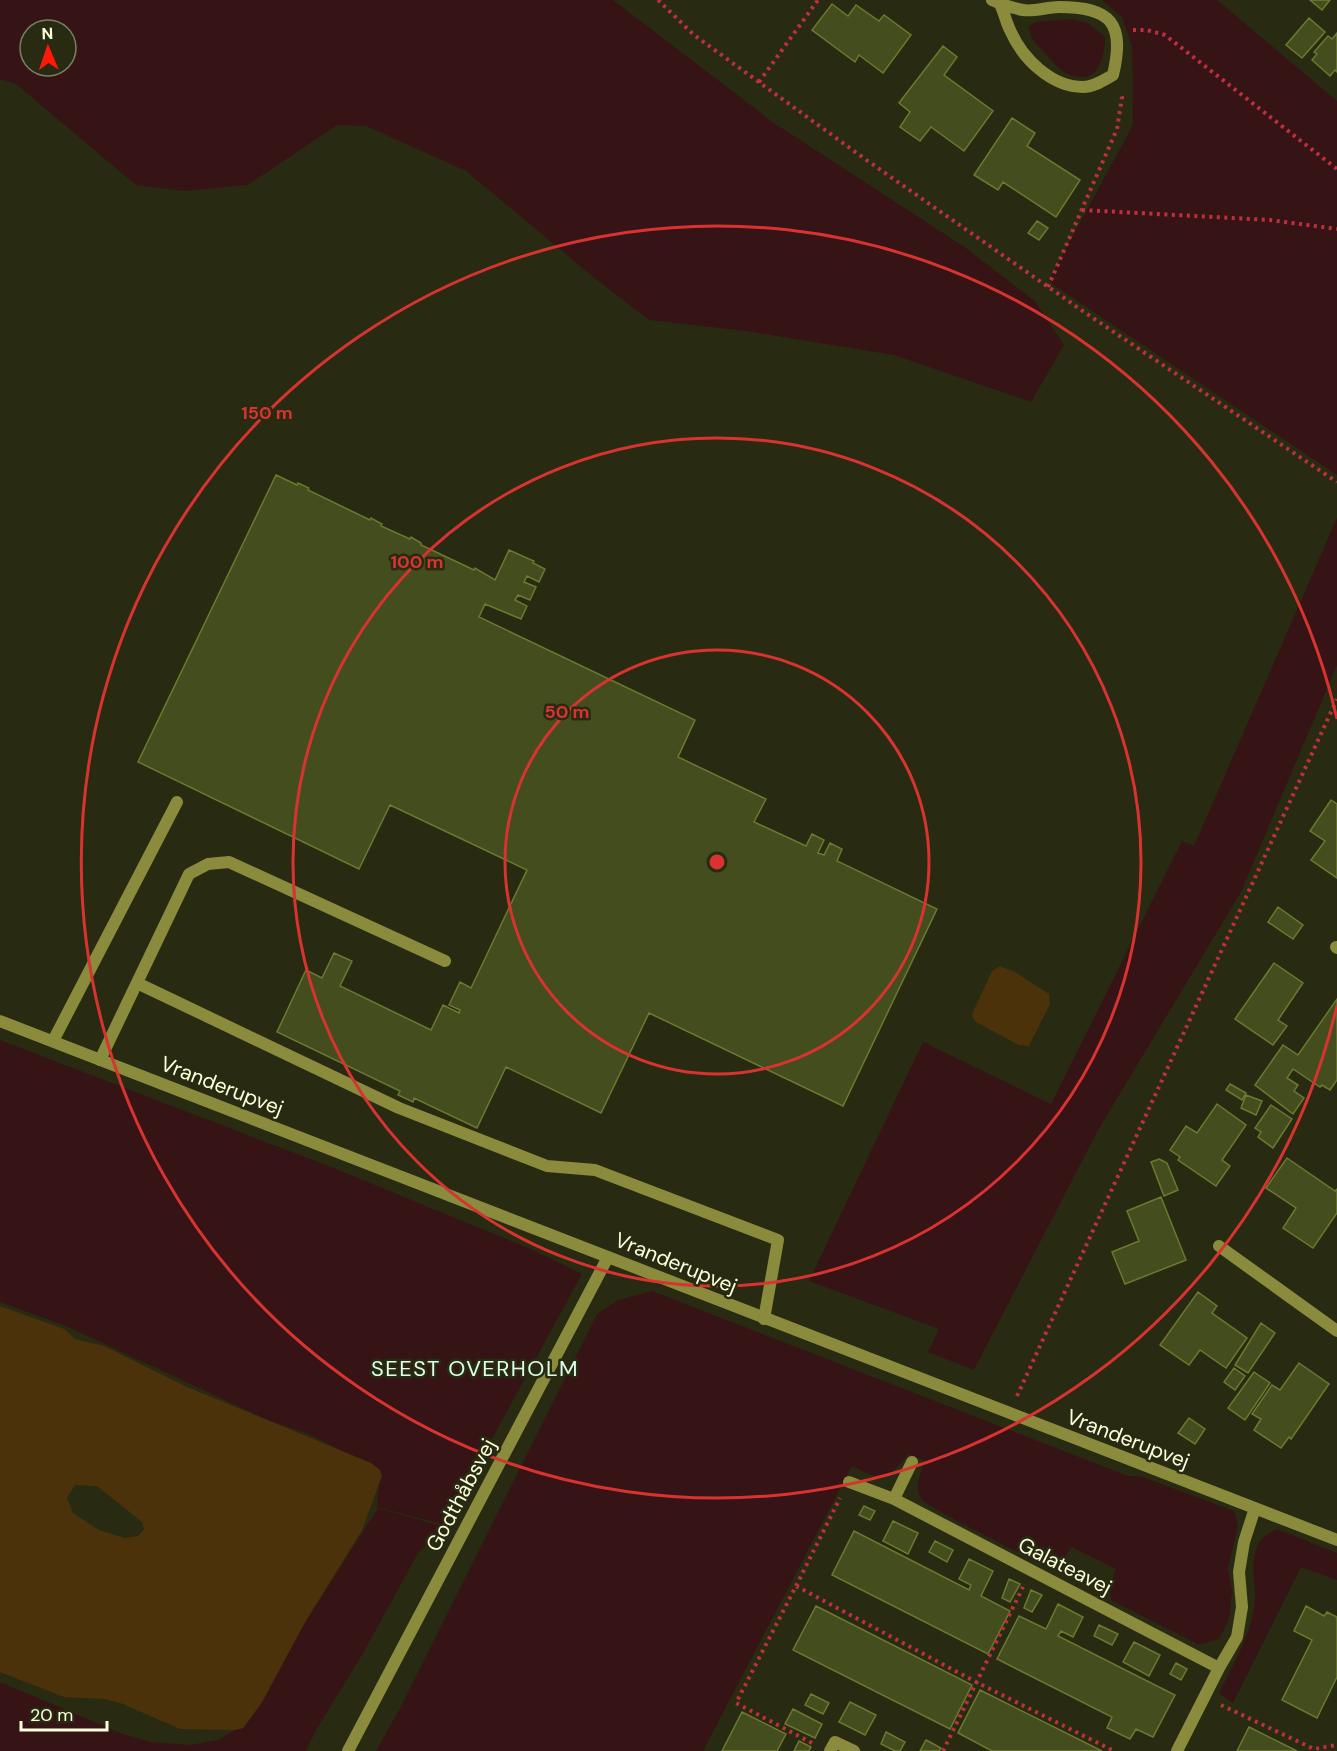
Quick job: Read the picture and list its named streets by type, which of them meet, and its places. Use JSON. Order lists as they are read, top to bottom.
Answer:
{
  "streets": {
    "street": ["Vranderupvej", "Godthåbsvej", "Galateavej"]
  },
  "crossings": [
    ["Vranderupvej", "Godthåbsvej"]
  ],
  "districts": ["SEEST OVERHOLM"],
  "scale_bar": "20 m",
  "north": "top",
  "rings": ["150 m", "100 m", "50 m"]
}
